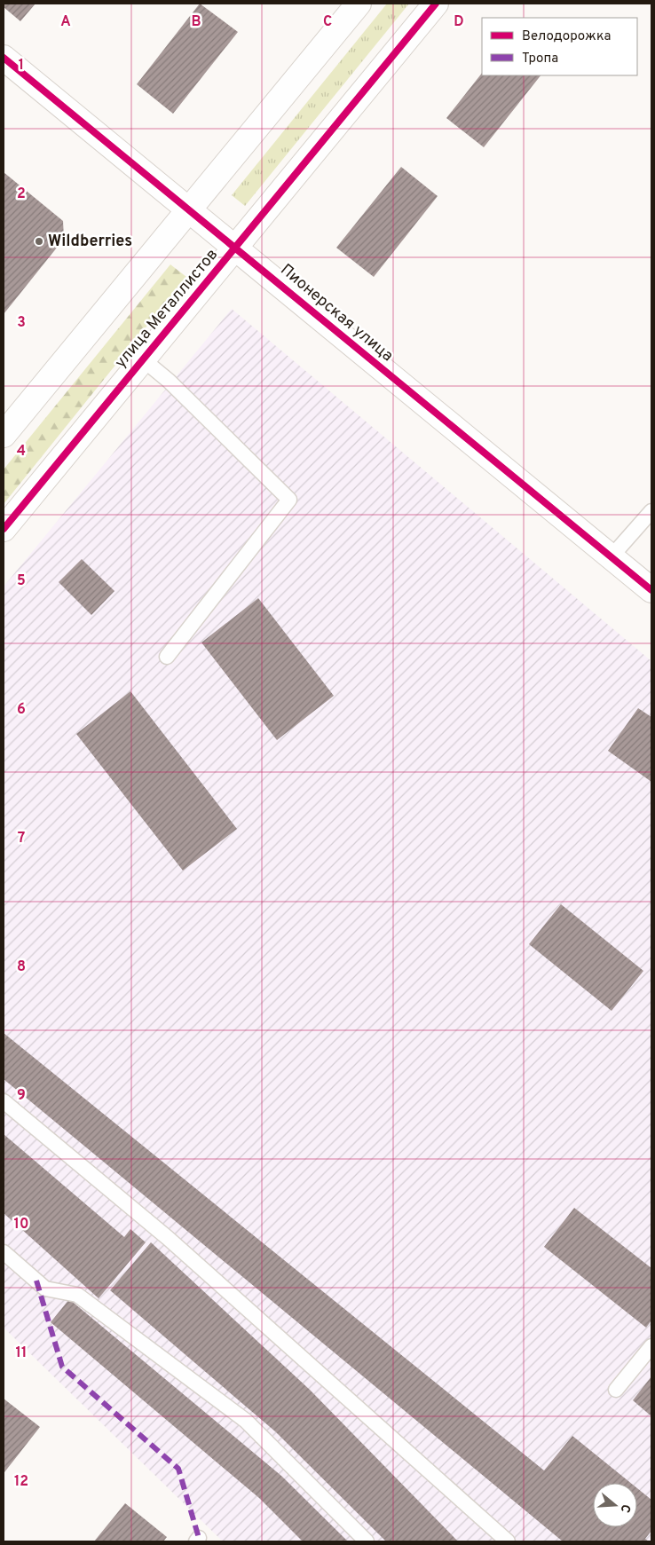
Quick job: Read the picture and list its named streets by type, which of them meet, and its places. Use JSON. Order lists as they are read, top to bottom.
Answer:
{
  "streets": {
    "street": ["улица Металлистов", "Пионерская улица"]
  },
  "crossings": [
    ["улица Металлистов", "Пионерская улица"]
  ],
  "places": ["Wildberries"],
  "legend": ["Велодорожка", "Тропа"],
  "north": "right",
  "grid": {
    "columns": [
      "A",
      "B",
      "C",
      "D"
    ],
    "rows": [
      "1",
      "2",
      "3",
      "4",
      "5",
      "6",
      "7",
      "8",
      "9",
      "10",
      "11",
      "12"
    ]
  }
}
